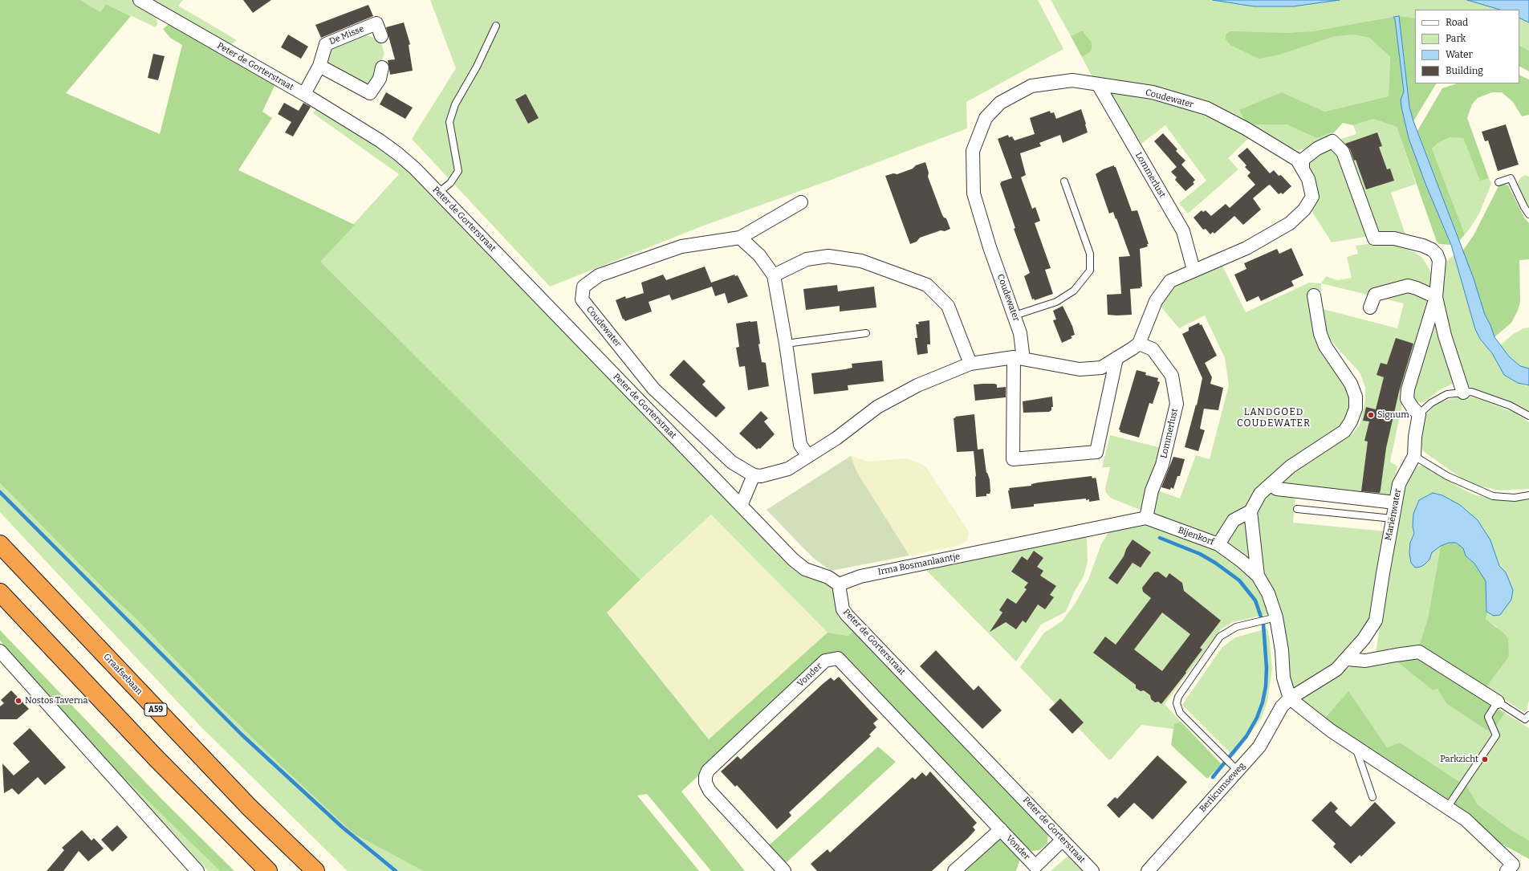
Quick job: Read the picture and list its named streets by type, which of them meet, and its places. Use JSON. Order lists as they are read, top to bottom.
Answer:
{
  "streets": {
    "highway": ["Graafsebaan", "A59"],
    "street": [
      "De Misse",
      "Peter de Gorterstraat",
      "Coudewater",
      "Lommerlust",
      "Mariënwater",
      "Bijenkorf",
      "Irma Bosmanlaantje",
      "Vonder",
      "Berlicumseweg"
    ]
  },
  "crossings": [
    ["De Misse", "Peter de Gorterstraat"],
    ["Peter de Gorterstraat", "Irma Bosmanlaantje"],
    ["Peter de Gorterstraat", "Vonder"],
    ["Coudewater", "Lommerlust"],
    ["Lommerlust", "Bijenkorf"],
    ["Lommerlust", "Irma Bosmanlaantje"],
    ["Mariënwater", "Bijenkorf"],
    ["Mariënwater", "Berlicumseweg"],
    ["Bijenkorf", "Irma Bosmanlaantje"],
    ["Bijenkorf", "Berlicumseweg"]
  ],
  "districts": ["LANDGOED COUDEWATER"],
  "places": ["Signum", "Nostos Taverna", "Parkzicht"],
  "legend": [
    "Road",
    "Park",
    "Water",
    "Building"
  ]
}
